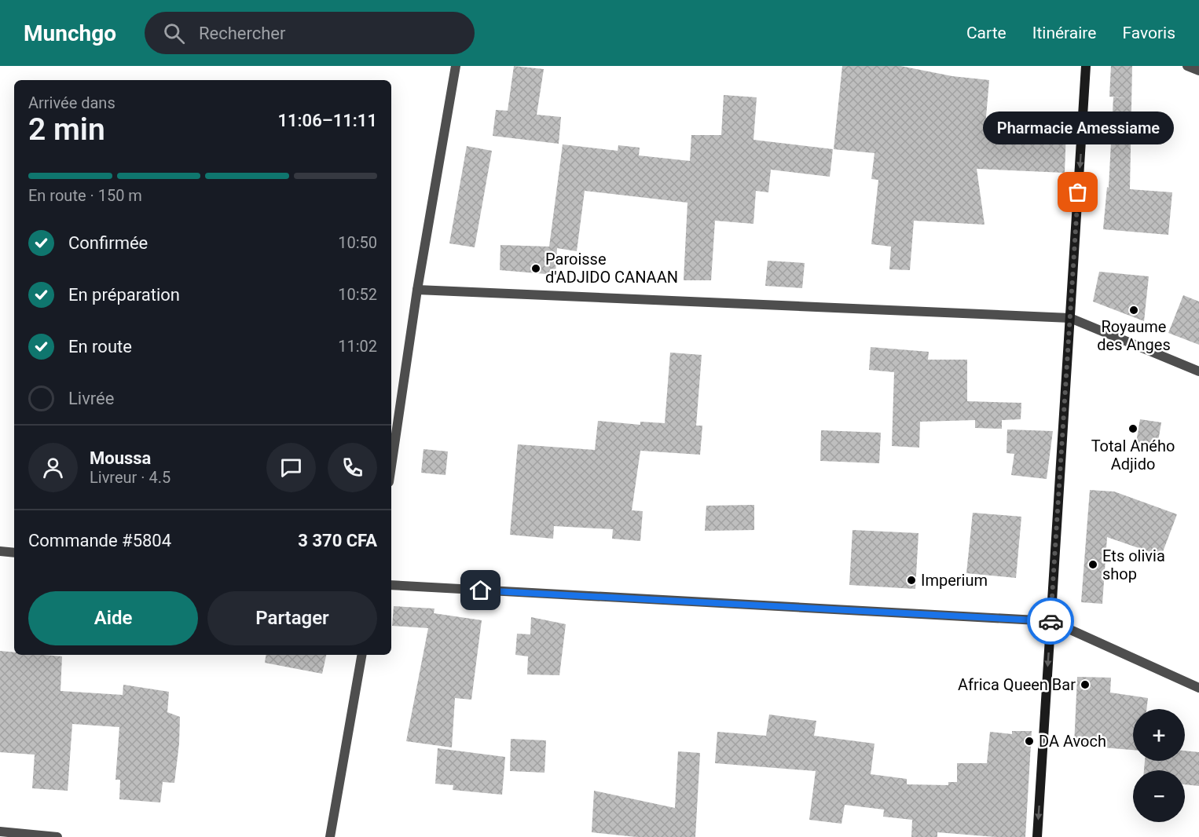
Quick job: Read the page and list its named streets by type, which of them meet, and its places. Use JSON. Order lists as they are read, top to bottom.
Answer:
{
  "places": [
    "Pharmacie Amessiame",
    "Paroisse d'ADJIDO CANAAN",
    "Royaume des Anges",
    "Total Aného Adjido",
    "Ets olivia shop",
    "Imperium",
    "Africa Queen Bar",
    "DA Avoch"
  ],
  "page": {
    "header": "Munchgo",
    "search": "Rechercher",
    "nav": ["Carte", "Itinéraire", "Favoris"],
    "heading": ["2 min", "Arrivée dans", "11:06–11:11"],
    "panel": [
      "Moussa",
      "Livreur · 4.5",
      "Commande #5804",
      "3 370 CFA"
    ],
    "bubble": "Pharmacie Amessiame",
    "bar": "En route · 150 m",
    "list": [
      ["Confirmée", "10:50"],
      ["En préparation", "10:52"],
      ["En route", "11:02"],
      "Livrée"
    ],
    "buttons": ["Aide", "Partager"],
    "map_buttons": ["+", "−"]
  }
}
